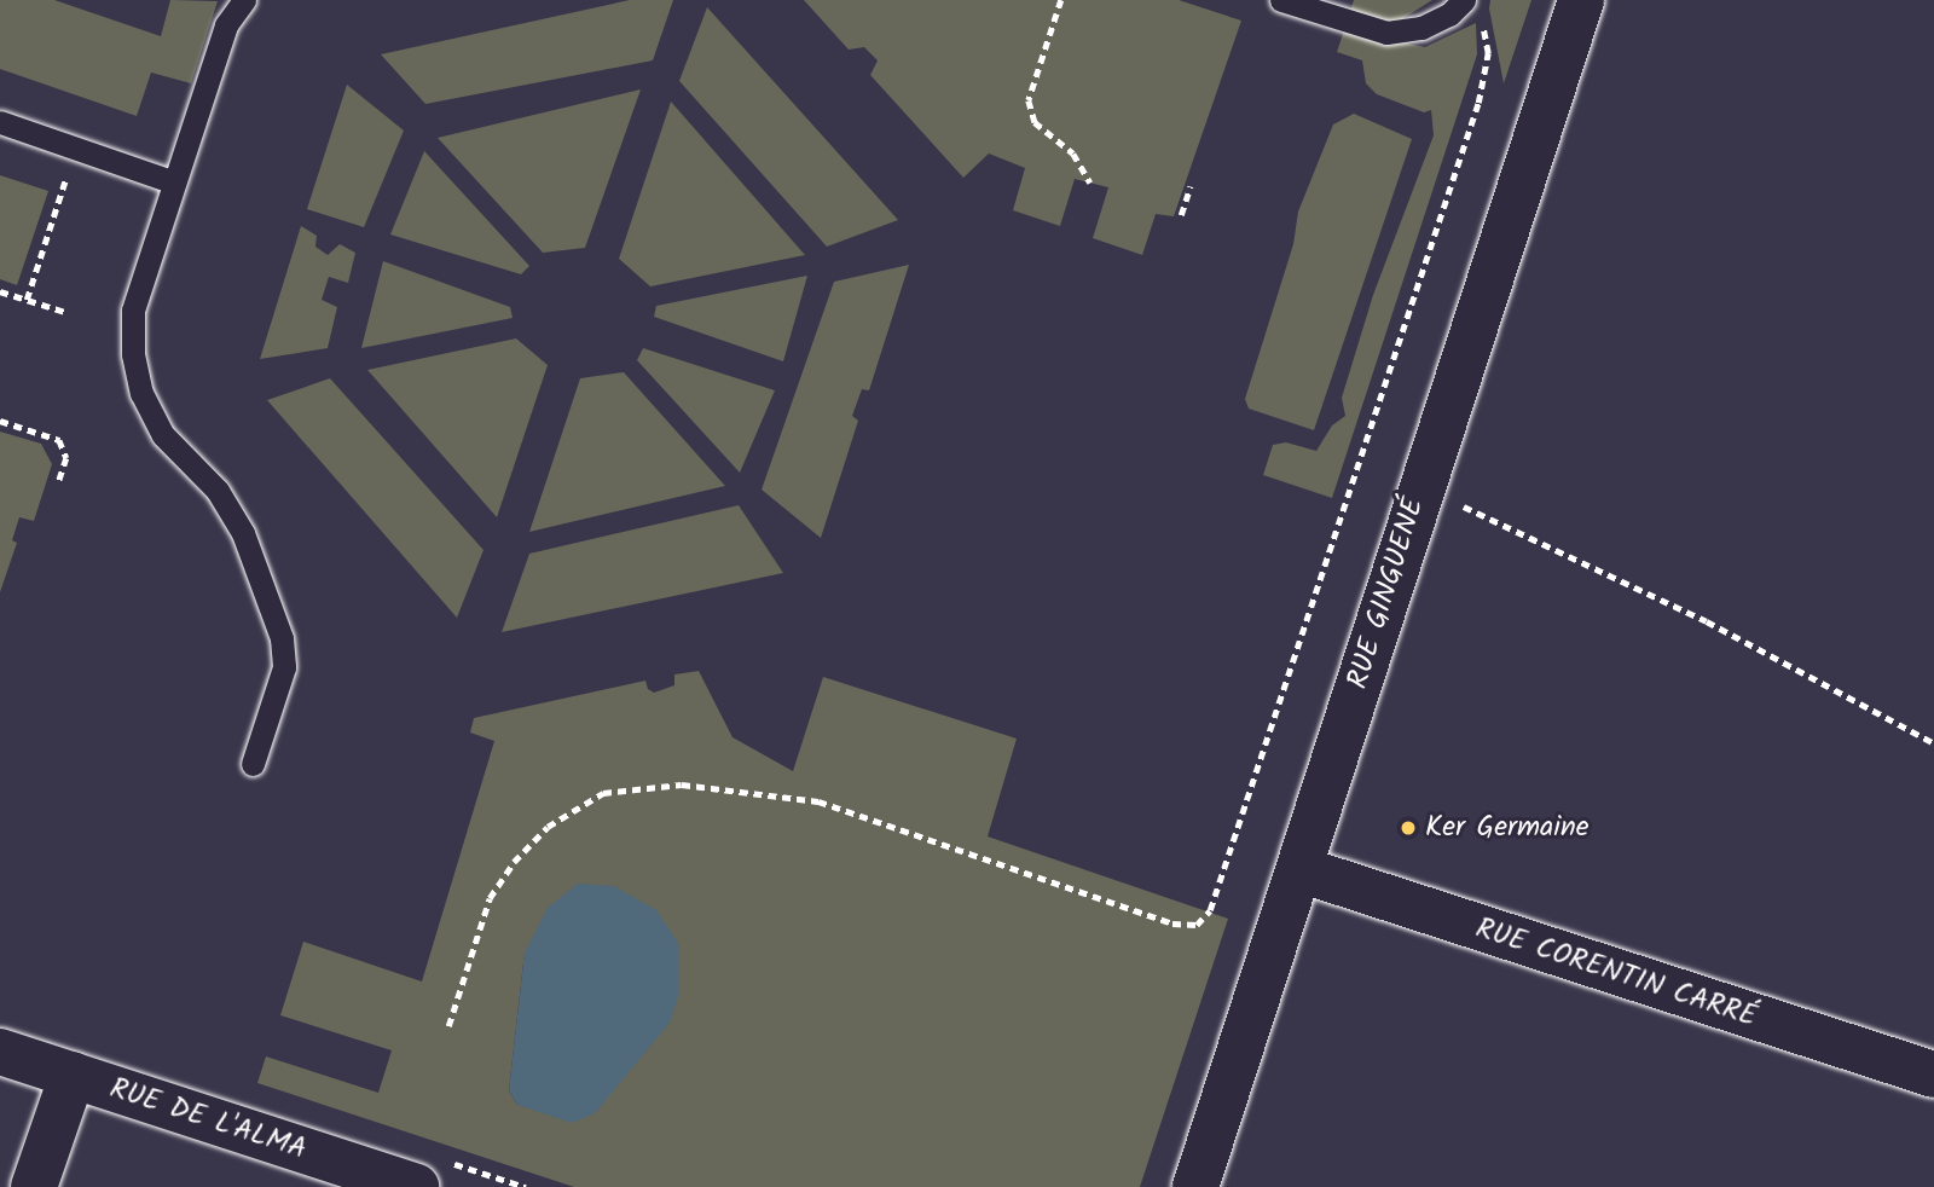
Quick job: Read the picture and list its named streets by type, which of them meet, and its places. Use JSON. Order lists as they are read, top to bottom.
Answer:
{
  "streets": {
    "street": ["RUE GINGUENÉ", "RUE CORENTIN CARRÉ", "RUE DE L'ALMA"]
  },
  "crossings": [
    ["RUE GINGUENÉ", "RUE CORENTIN CARRÉ"]
  ],
  "places": ["Ker Germaine"]
}
